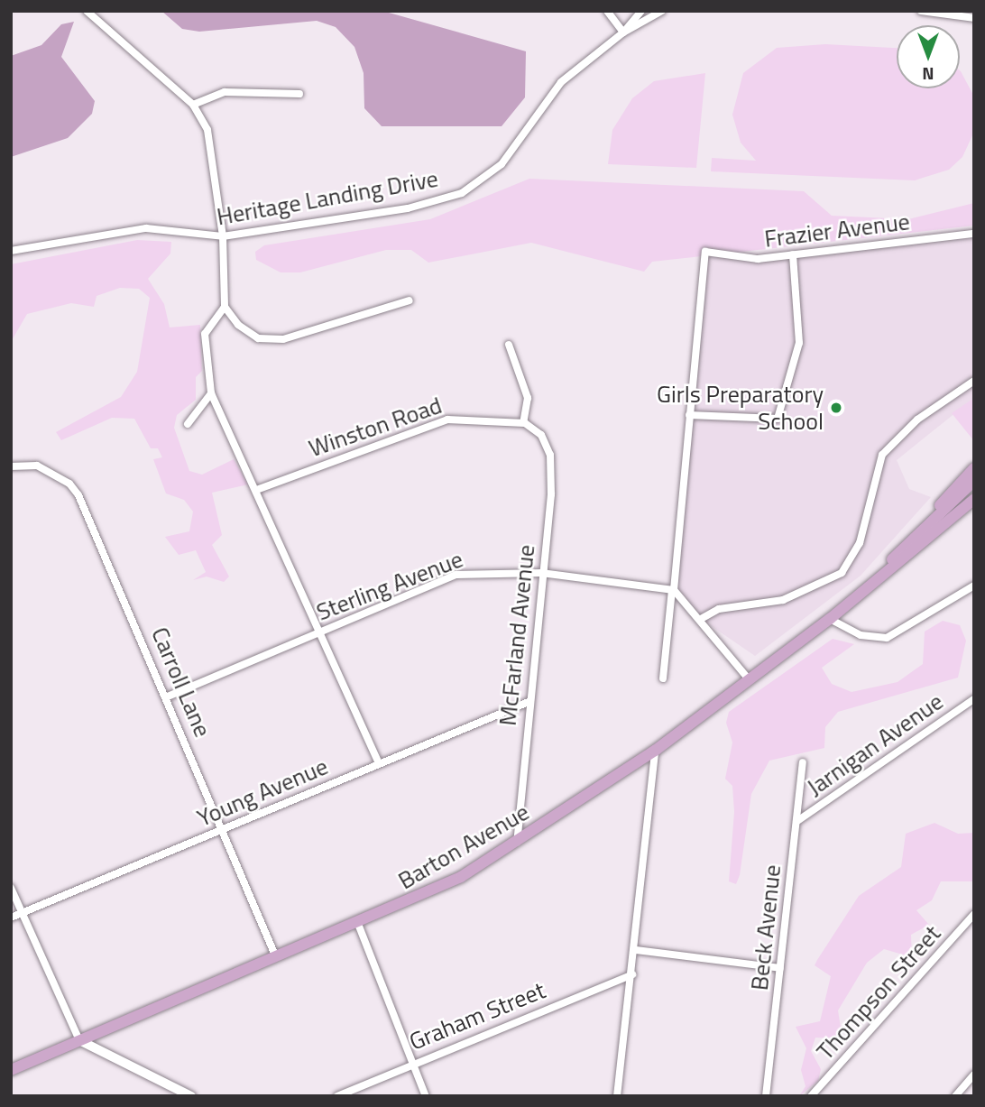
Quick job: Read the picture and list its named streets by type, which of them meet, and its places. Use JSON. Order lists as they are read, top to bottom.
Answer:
{
  "streets": {
    "main road": ["Barton Avenue"],
    "street": [
      "Heritage Landing Drive",
      "Frazier Avenue",
      "Winston Road",
      "Sterling Avenue",
      "McFarland Avenue",
      "Carroll Lane",
      "Jarnigan Avenue",
      "Young Avenue",
      "Beck Avenue",
      "Thompson Street",
      "Graham Street"
    ]
  },
  "crossings": [
    ["Winston Road", "McFarland Avenue"],
    ["Sterling Avenue", "McFarland Avenue"],
    ["Sterling Avenue", "Carroll Lane"],
    ["McFarland Avenue", "Young Avenue"],
    ["McFarland Avenue", "Barton Avenue"],
    ["Carroll Lane", "Young Avenue"],
    ["Carroll Lane", "Barton Avenue"],
    ["Jarnigan Avenue", "Beck Avenue"]
  ],
  "places": ["Girls Preparatory School"],
  "north": "bottom"
}
